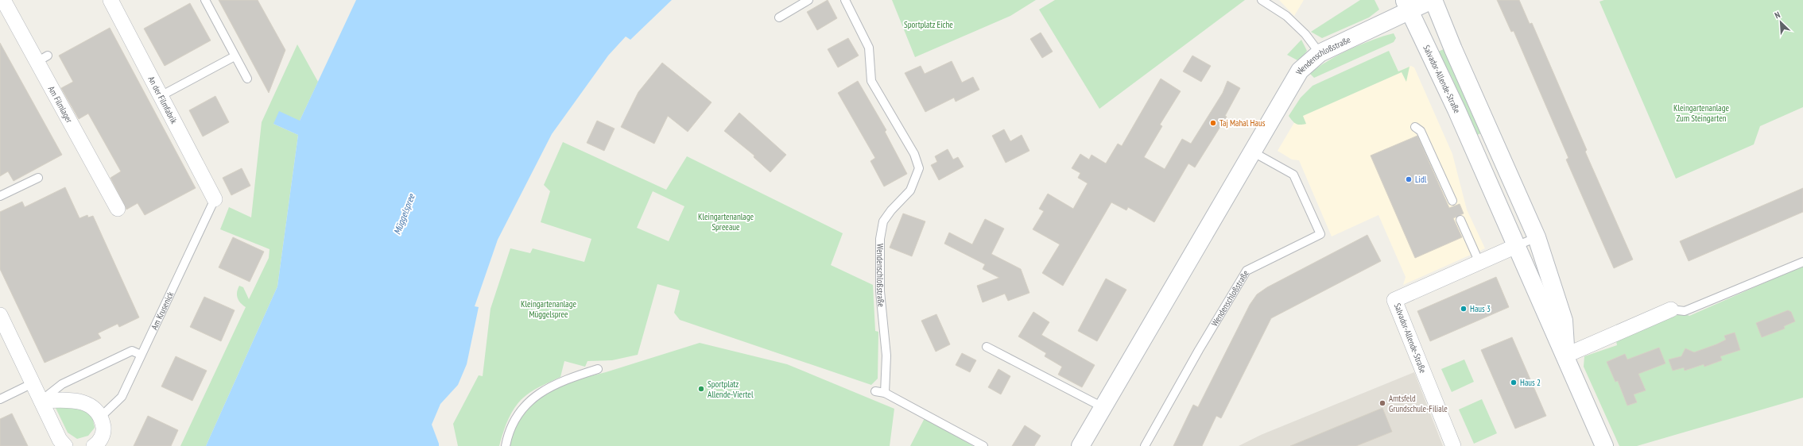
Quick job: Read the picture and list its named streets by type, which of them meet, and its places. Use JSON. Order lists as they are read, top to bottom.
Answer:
{
  "streets": {
    "main road": ["Wendenschloßstraße", "Salvador-Allende-Straße"],
    "street": ["An der Filmfabrik", "Am Filmlager"],
    "lane": ["Am Krusenick"]
  },
  "crossings": [
    ["Wendenschloßstraße", "Salvador-Allende-Straße"],
    ["An der Filmfabrik", "Am Krusenick"]
  ],
  "water": ["Müggelspree"],
  "parks": [
    "Sportplatz Eiche",
    "Kleingartenanlage Zum Steingarten",
    "Kleingartenanlage Spreeaue",
    "Kleingartenanlage Müggelspree"
  ],
  "places": [
    "Taj Mahal Haus",
    "Lidl",
    "Haus 3",
    "Haus 2",
    "Sportplatz Allende-Viertel",
    "Amtsfeld Grundschule-Filiale"
  ],
  "north": "top left"
}
